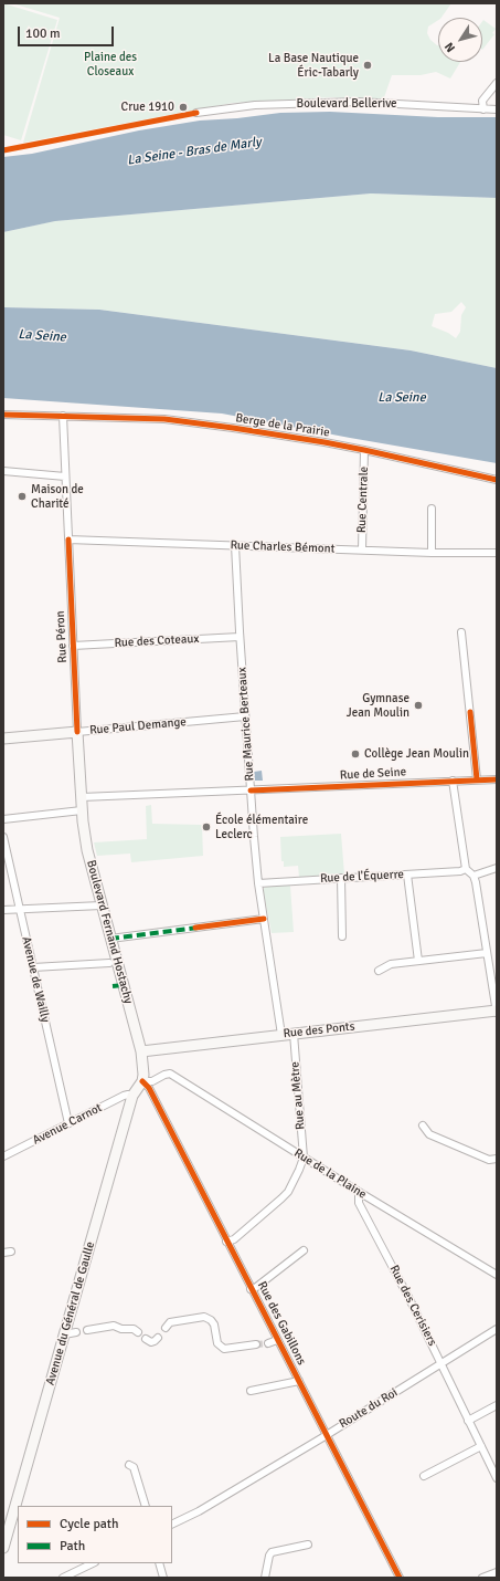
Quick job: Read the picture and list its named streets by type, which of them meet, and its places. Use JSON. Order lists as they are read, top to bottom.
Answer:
{
  "streets": {
    "main road": [
      "Rue Péron",
      "Rue Paul Demange",
      "Boulevard Fernand Hostachy",
      "Rue des Ponts",
      "Avenue du Général de Gaulle"
    ],
    "street": [
      "Boulevard Bellerive",
      "Berge de la Prairie",
      "Rue Centrale",
      "Rue Charles Bémont",
      "Rue des Coteaux",
      "Rue Maurice Berteaux",
      "Rue de Seine",
      "Rue de l'Équerre",
      "Avenue de Wailly",
      "Rue au Mètre",
      "Avenue Carnot",
      "Rue de la Plaine",
      "Rue des Cerisiers",
      "Rue des Gabillons",
      "Route du Roi"
    ]
  },
  "crossings": [
    ["Berge de la Prairie", "Rue Centrale"],
    ["Berge de la Prairie", "Rue Péron"],
    ["Rue Centrale", "Rue Charles Bémont"],
    ["Rue Charles Bémont", "Rue Péron"],
    ["Rue Charles Bémont", "Rue Maurice Berteaux"],
    ["Rue Péron", "Rue des Coteaux"],
    ["Rue Péron", "Rue Paul Demange"],
    ["Rue Péron", "Rue de Seine"],
    ["Rue Péron", "Boulevard Fernand Hostachy"],
    ["Rue des Coteaux", "Rue Maurice Berteaux"],
    ["Rue Maurice Berteaux", "Rue Paul Demange"],
    ["Rue Maurice Berteaux", "Rue de Seine"],
    ["Rue Maurice Berteaux", "Rue de l'Équerre"],
    ["Rue Maurice Berteaux", "Rue des Ponts"],
    ["Boulevard Fernand Hostachy", "Rue des Ponts"],
    ["Boulevard Fernand Hostachy", "Rue de la Plaine"],
    ["Boulevard Fernand Hostachy", "Avenue du Général de Gaulle"],
    ["Boulevard Fernand Hostachy", "Rue des Gabillons"],
    ["Avenue de Wailly", "Avenue Carnot"],
    ["Rue des Ponts", "Rue au Mètre"],
    ["Rue au Mètre", "Rue de la Plaine"],
    ["Avenue Carnot", "Avenue du Général de Gaulle"],
    ["Rue de la Plaine", "Rue des Cerisiers"],
    ["Rue de la Plaine", "Avenue du Général de Gaulle"],
    ["Rue de la Plaine", "Rue des Gabillons"],
    ["Rue des Cerisiers", "Route du Roi"],
    ["Avenue du Général de Gaulle", "Rue des Gabillons"],
    ["Rue des Gabillons", "Route du Roi"]
  ],
  "water": ["La Seine - Bras de Marly", "La Seine"],
  "parks": ["Plaine des Closeaux"],
  "places": [
    "La Base Nautique Éric-Tabarly",
    "Crue 1910",
    "Maison de Charité",
    "Gymnase Jean Moulin",
    "Collège Jean Moulin",
    "École élémentaire Leclerc"
  ],
  "legend": ["Cycle path", "Path"],
  "scale_bar": "100 m",
  "north": "bottom left"
}
